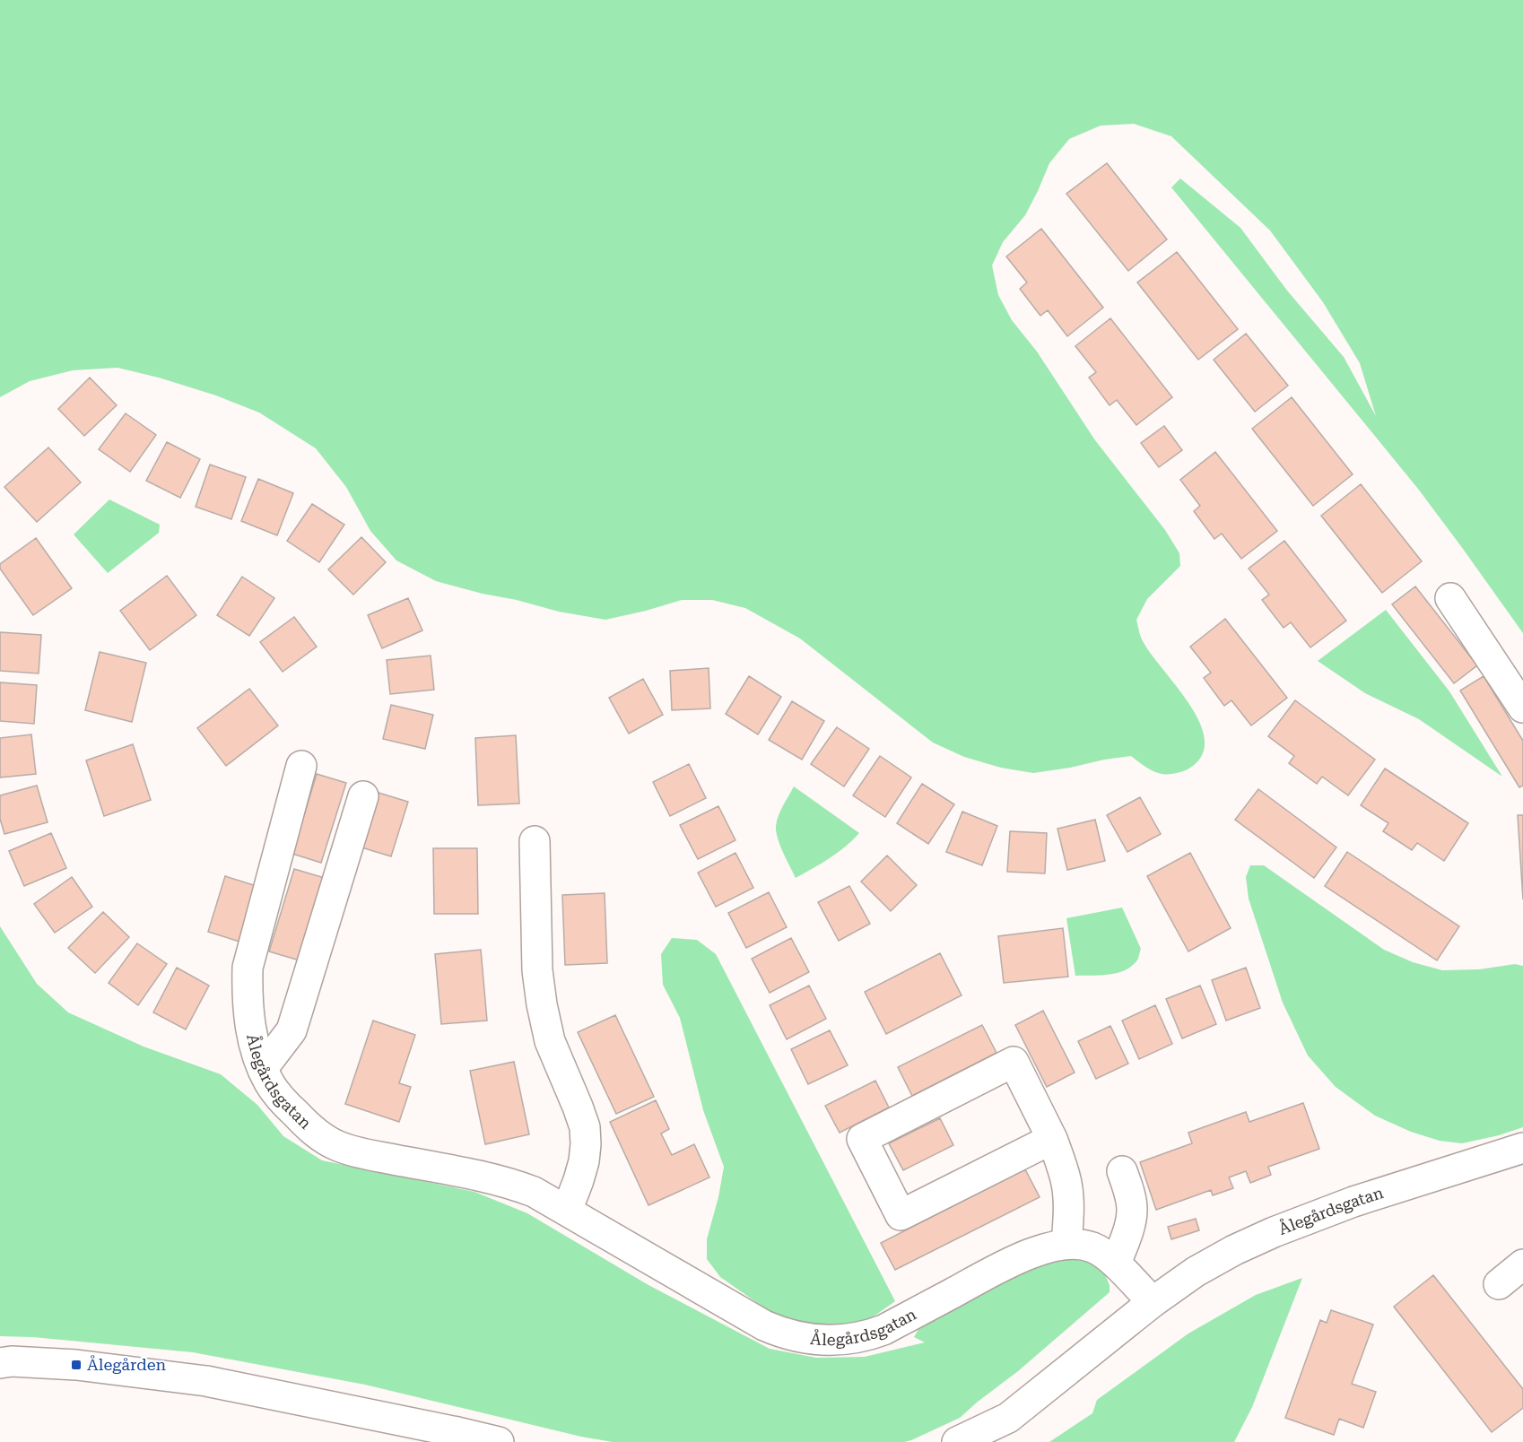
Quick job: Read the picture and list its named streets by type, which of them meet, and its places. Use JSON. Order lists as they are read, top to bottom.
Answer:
{
  "streets": {
    "street": ["Ålegårdsgatan"]
  },
  "places": {
    "transit": ["Ålegården"]
  }
}
